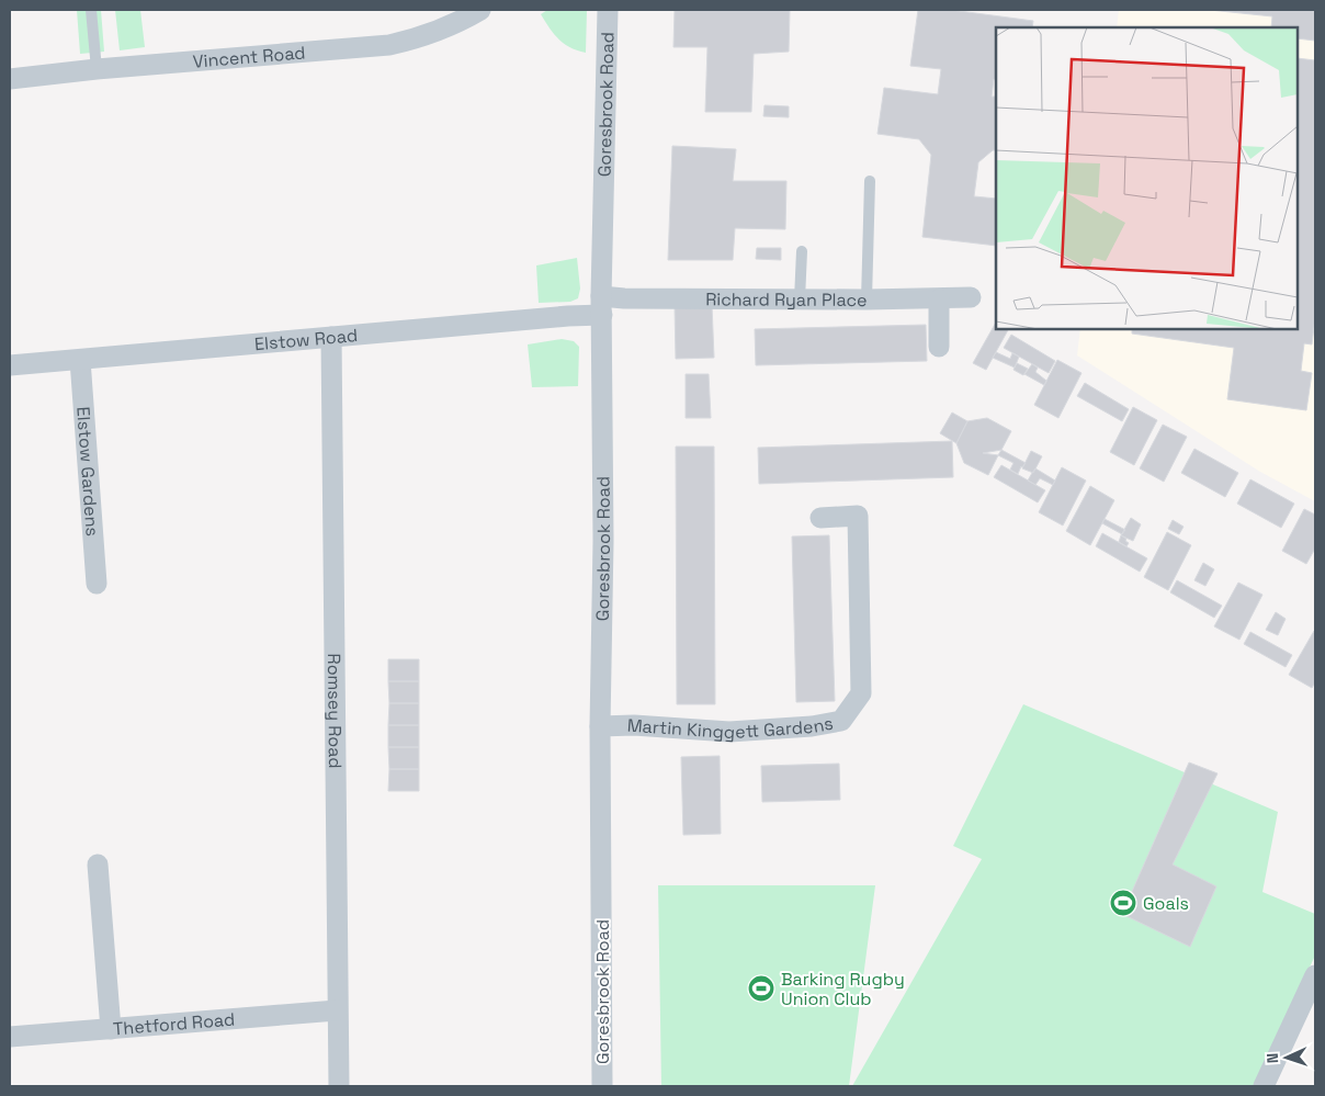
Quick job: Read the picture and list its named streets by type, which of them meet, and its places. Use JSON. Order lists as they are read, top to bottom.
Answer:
{
  "streets": {
    "street": [
      "Vincent Road",
      "Goresbrook Road",
      "Richard Ryan Place",
      "Elstow Road",
      "Elstow Gardens",
      "Romsey Road",
      "Martin Kinggett Gardens",
      "Thetford Road"
    ]
  },
  "crossings": [
    ["Goresbrook Road", "Richard Ryan Place"],
    ["Goresbrook Road", "Elstow Road"],
    ["Goresbrook Road", "Martin Kinggett Gardens"],
    ["Richard Ryan Place", "Elstow Road"],
    ["Elstow Road", "Elstow Gardens"],
    ["Elstow Road", "Romsey Road"],
    ["Romsey Road", "Thetford Road"]
  ],
  "places": {
    "sports": ["Goals", "Barking Rugby Union Club"]
  },
  "north": "left"
}
